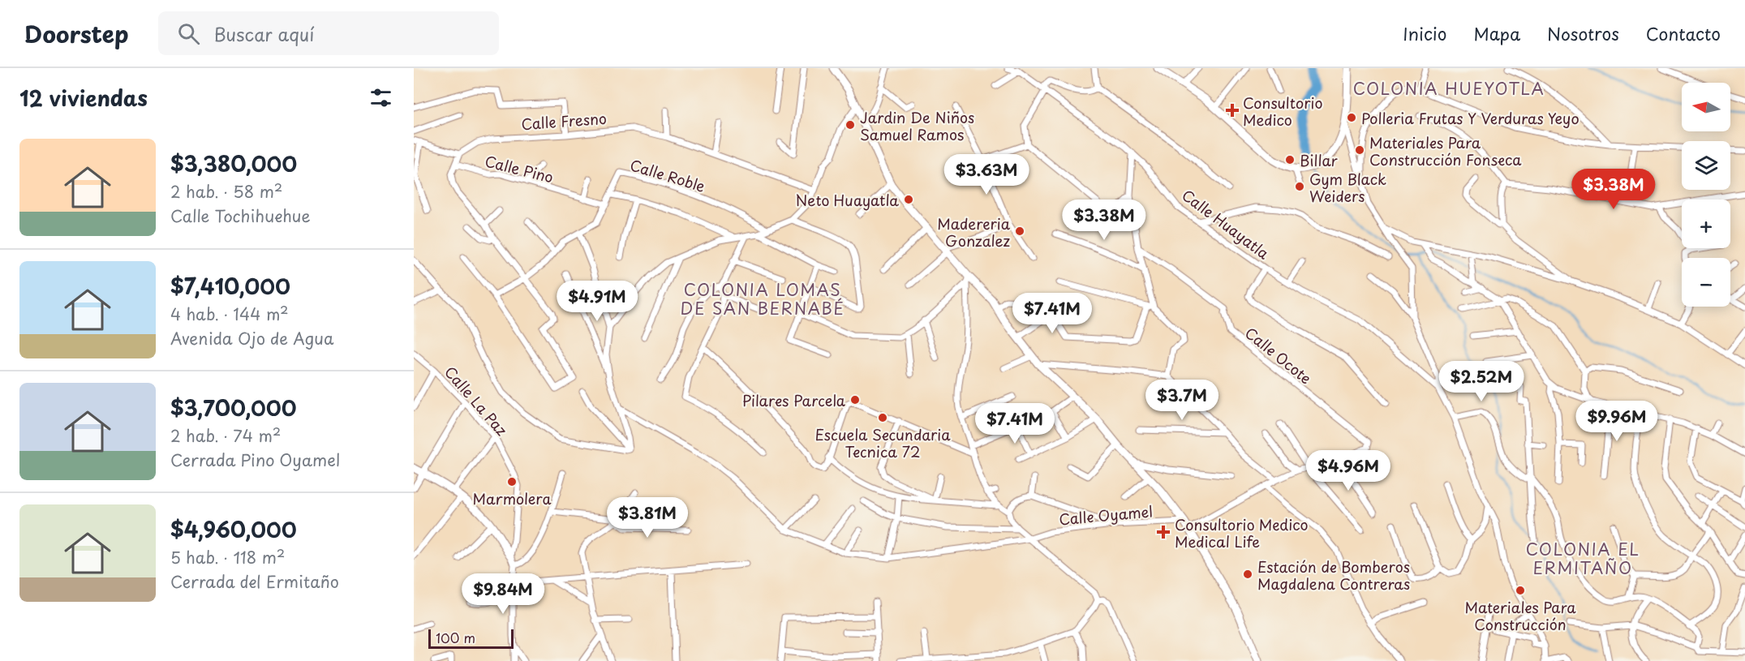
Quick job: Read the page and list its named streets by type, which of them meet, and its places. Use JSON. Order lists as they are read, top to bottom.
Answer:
{
  "streets": {
    "street": [
      "Calle Fresno",
      "Calle Pino",
      "Calle Roble",
      "Calle Huayatla",
      "Calle Ocote",
      "Calle La Paz",
      "Calle Oyamel"
    ]
  },
  "crossings": [
    ["Calle Pino", "Calle Roble"]
  ],
  "districts": ["COLONIA HUEYOTLA", "COLONIA LOMAS DE SAN BERNABÉ", "COLONIA EL ERMITAÑO"],
  "places": {
    "health": ["Consultorio Medico", "Consultorio Medico Medical Life"],
    "other": [
      "Polleria Frutas Y Verduras Yeyo",
      "Jardin De Niños Samuel Ramos",
      "Materiales Para Construcción Fonseca",
      "Billar",
      "Gym Black Weiders",
      "Neto Huayatla",
      "Madereria Gonzalez",
      "Pilares Parcela",
      "Escuela Secundaria Tecnica 72",
      "Marmolera",
      "Estación de Bomberos Magdalena Contreras",
      "Materiales Para Construcción"
    ]
  },
  "scale_bar": "100 m",
  "north": "left",
  "page": {
    "header": "Doorstep",
    "search": "Buscar aquí",
    "nav": [
      "Inicio",
      "Mapa",
      "Nosotros",
      "Contacto"
    ],
    "heading": "12 viviendas",
    "map_buttons": ["+", "−"],
    "list": [
      {
        "name": "$3,380,000",
        "note": "2 hab. · 58 m² · Calle Tochihuehue"
      },
      {
        "name": "$7,410,000",
        "note": "4 hab. · 144 m² · Avenida Ojo de Agua"
      },
      {
        "name": "$3,700,000",
        "note": "2 hab. · 74 m² · Cerrada Pino Oyamel"
      },
      {
        "name": "$4,960,000",
        "note": "5 hab. · 118 m² · Cerrada del Ermitaño"
      }
    ],
    "price": [
      "$3.63M",
      "$3.38M",
      "$3.38M",
      "$4.91M",
      "$7.41M",
      "$2.52M",
      "$3.7M",
      "$9.96M",
      "$7.41M",
      "$4.96M",
      "$3.81M",
      "$9.84M"
    ],
    "scale": "100 m"
  }
}
